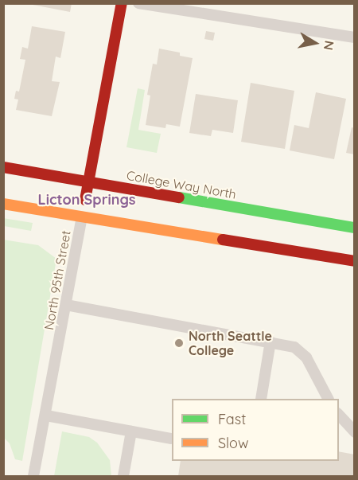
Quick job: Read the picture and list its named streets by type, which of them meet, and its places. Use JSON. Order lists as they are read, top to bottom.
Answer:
{
  "streets": {
    "street": ["College Way North", "North 95th Street"]
  },
  "crossings": [
    ["College Way North", "North 95th Street"]
  ],
  "districts": ["Licton Springs"],
  "places": ["North Seattle College"],
  "legend": ["Fast", "Slow"],
  "north": "right"
}
